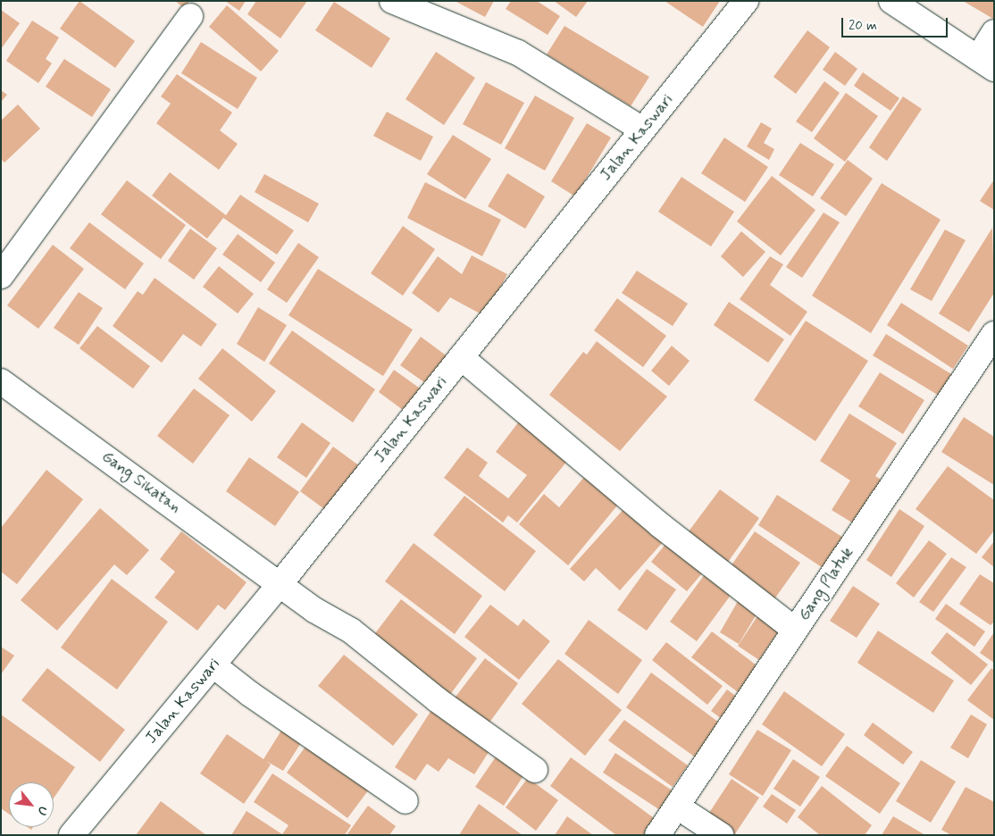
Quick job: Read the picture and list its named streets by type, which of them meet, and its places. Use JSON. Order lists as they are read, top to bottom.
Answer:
{
  "streets": {
    "street": ["Jalan Kaswari", "Gang Sikatan", "Gang Platuk"]
  },
  "crossings": [
    ["Jalan Kaswari", "Gang Sikatan"]
  ],
  "scale_bar": "20 m",
  "north": "bottom right"
}
